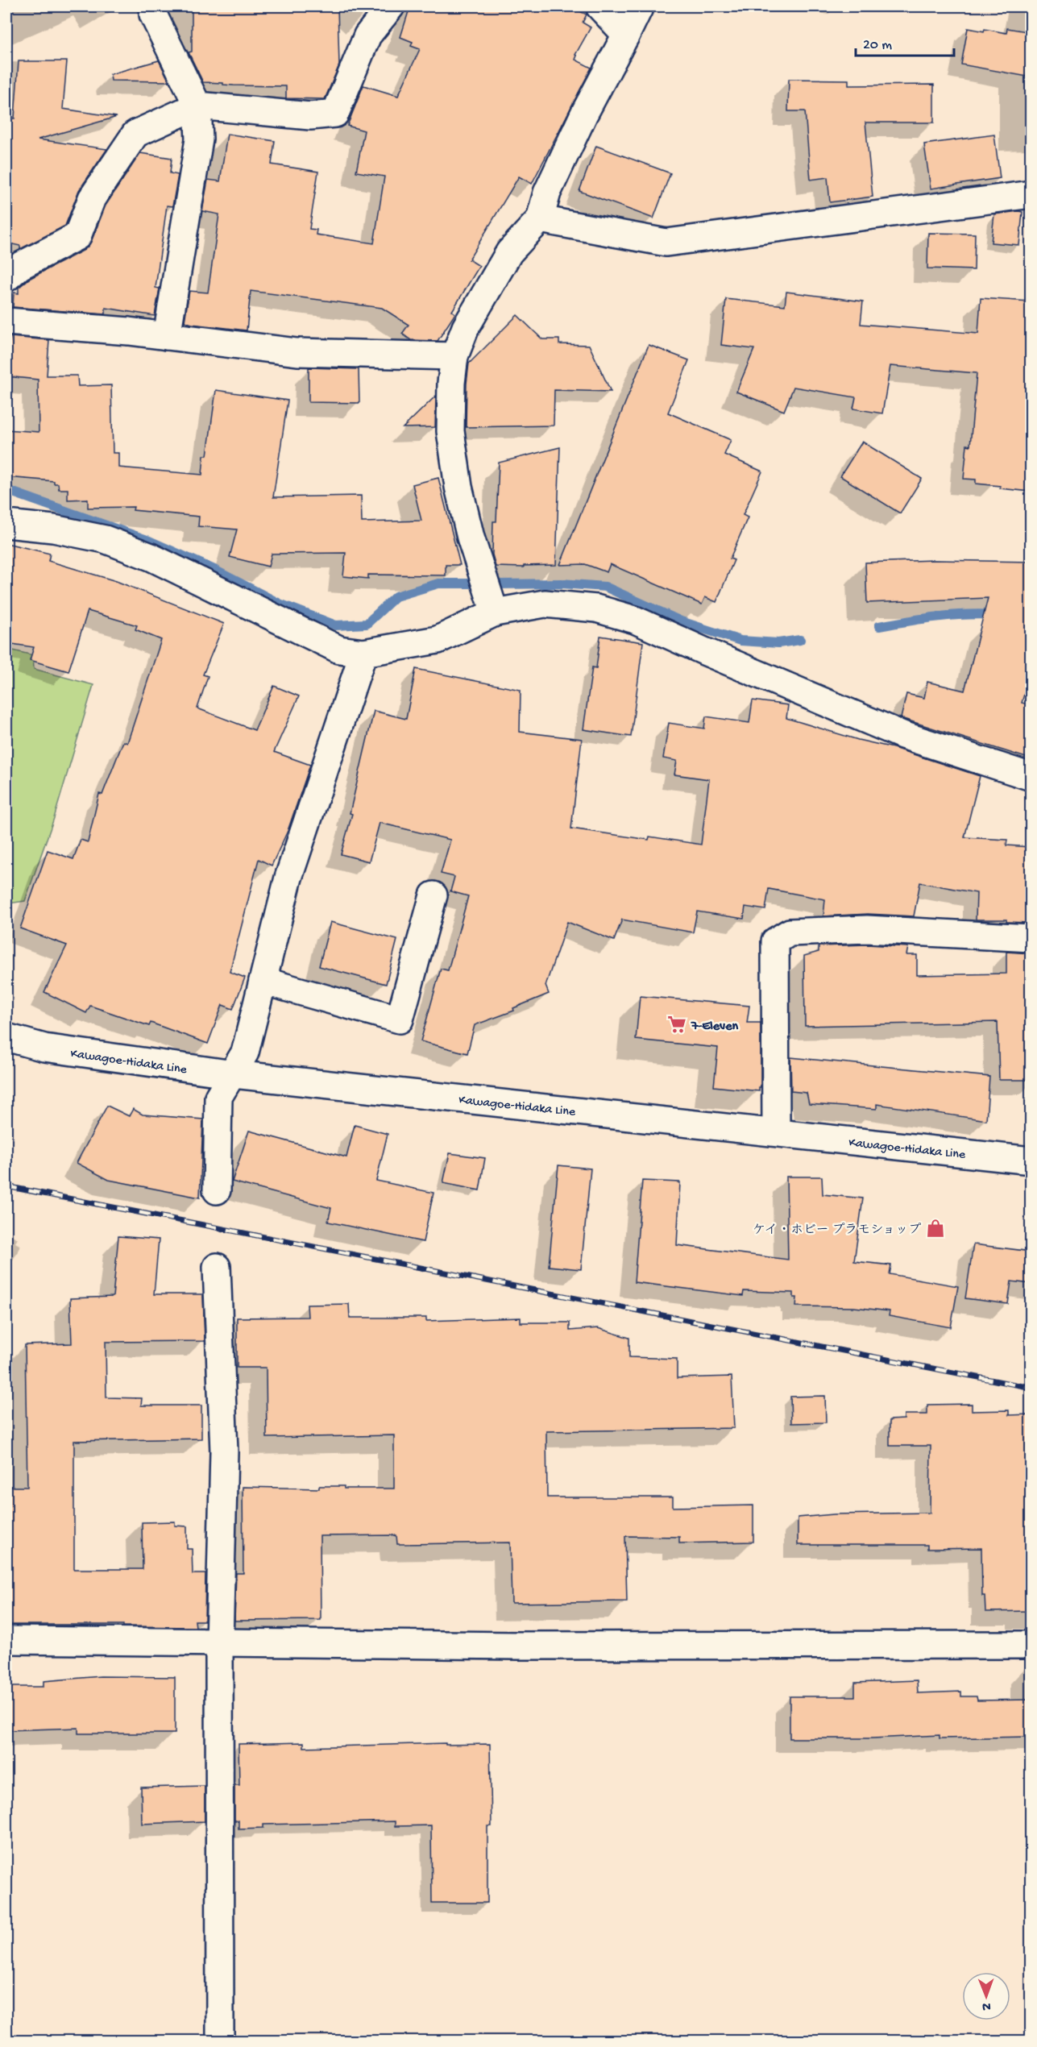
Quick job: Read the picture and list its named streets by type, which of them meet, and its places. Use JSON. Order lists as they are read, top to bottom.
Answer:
{
  "streets": {
    "street": ["Kawagoe-Hidaka Line"]
  },
  "places": {
    "supermarket": ["7-Eleven"],
    "shop": ["ケイ・ホビー プラモショップ"]
  },
  "scale_bar": "20 m",
  "north": "bottom"
}
